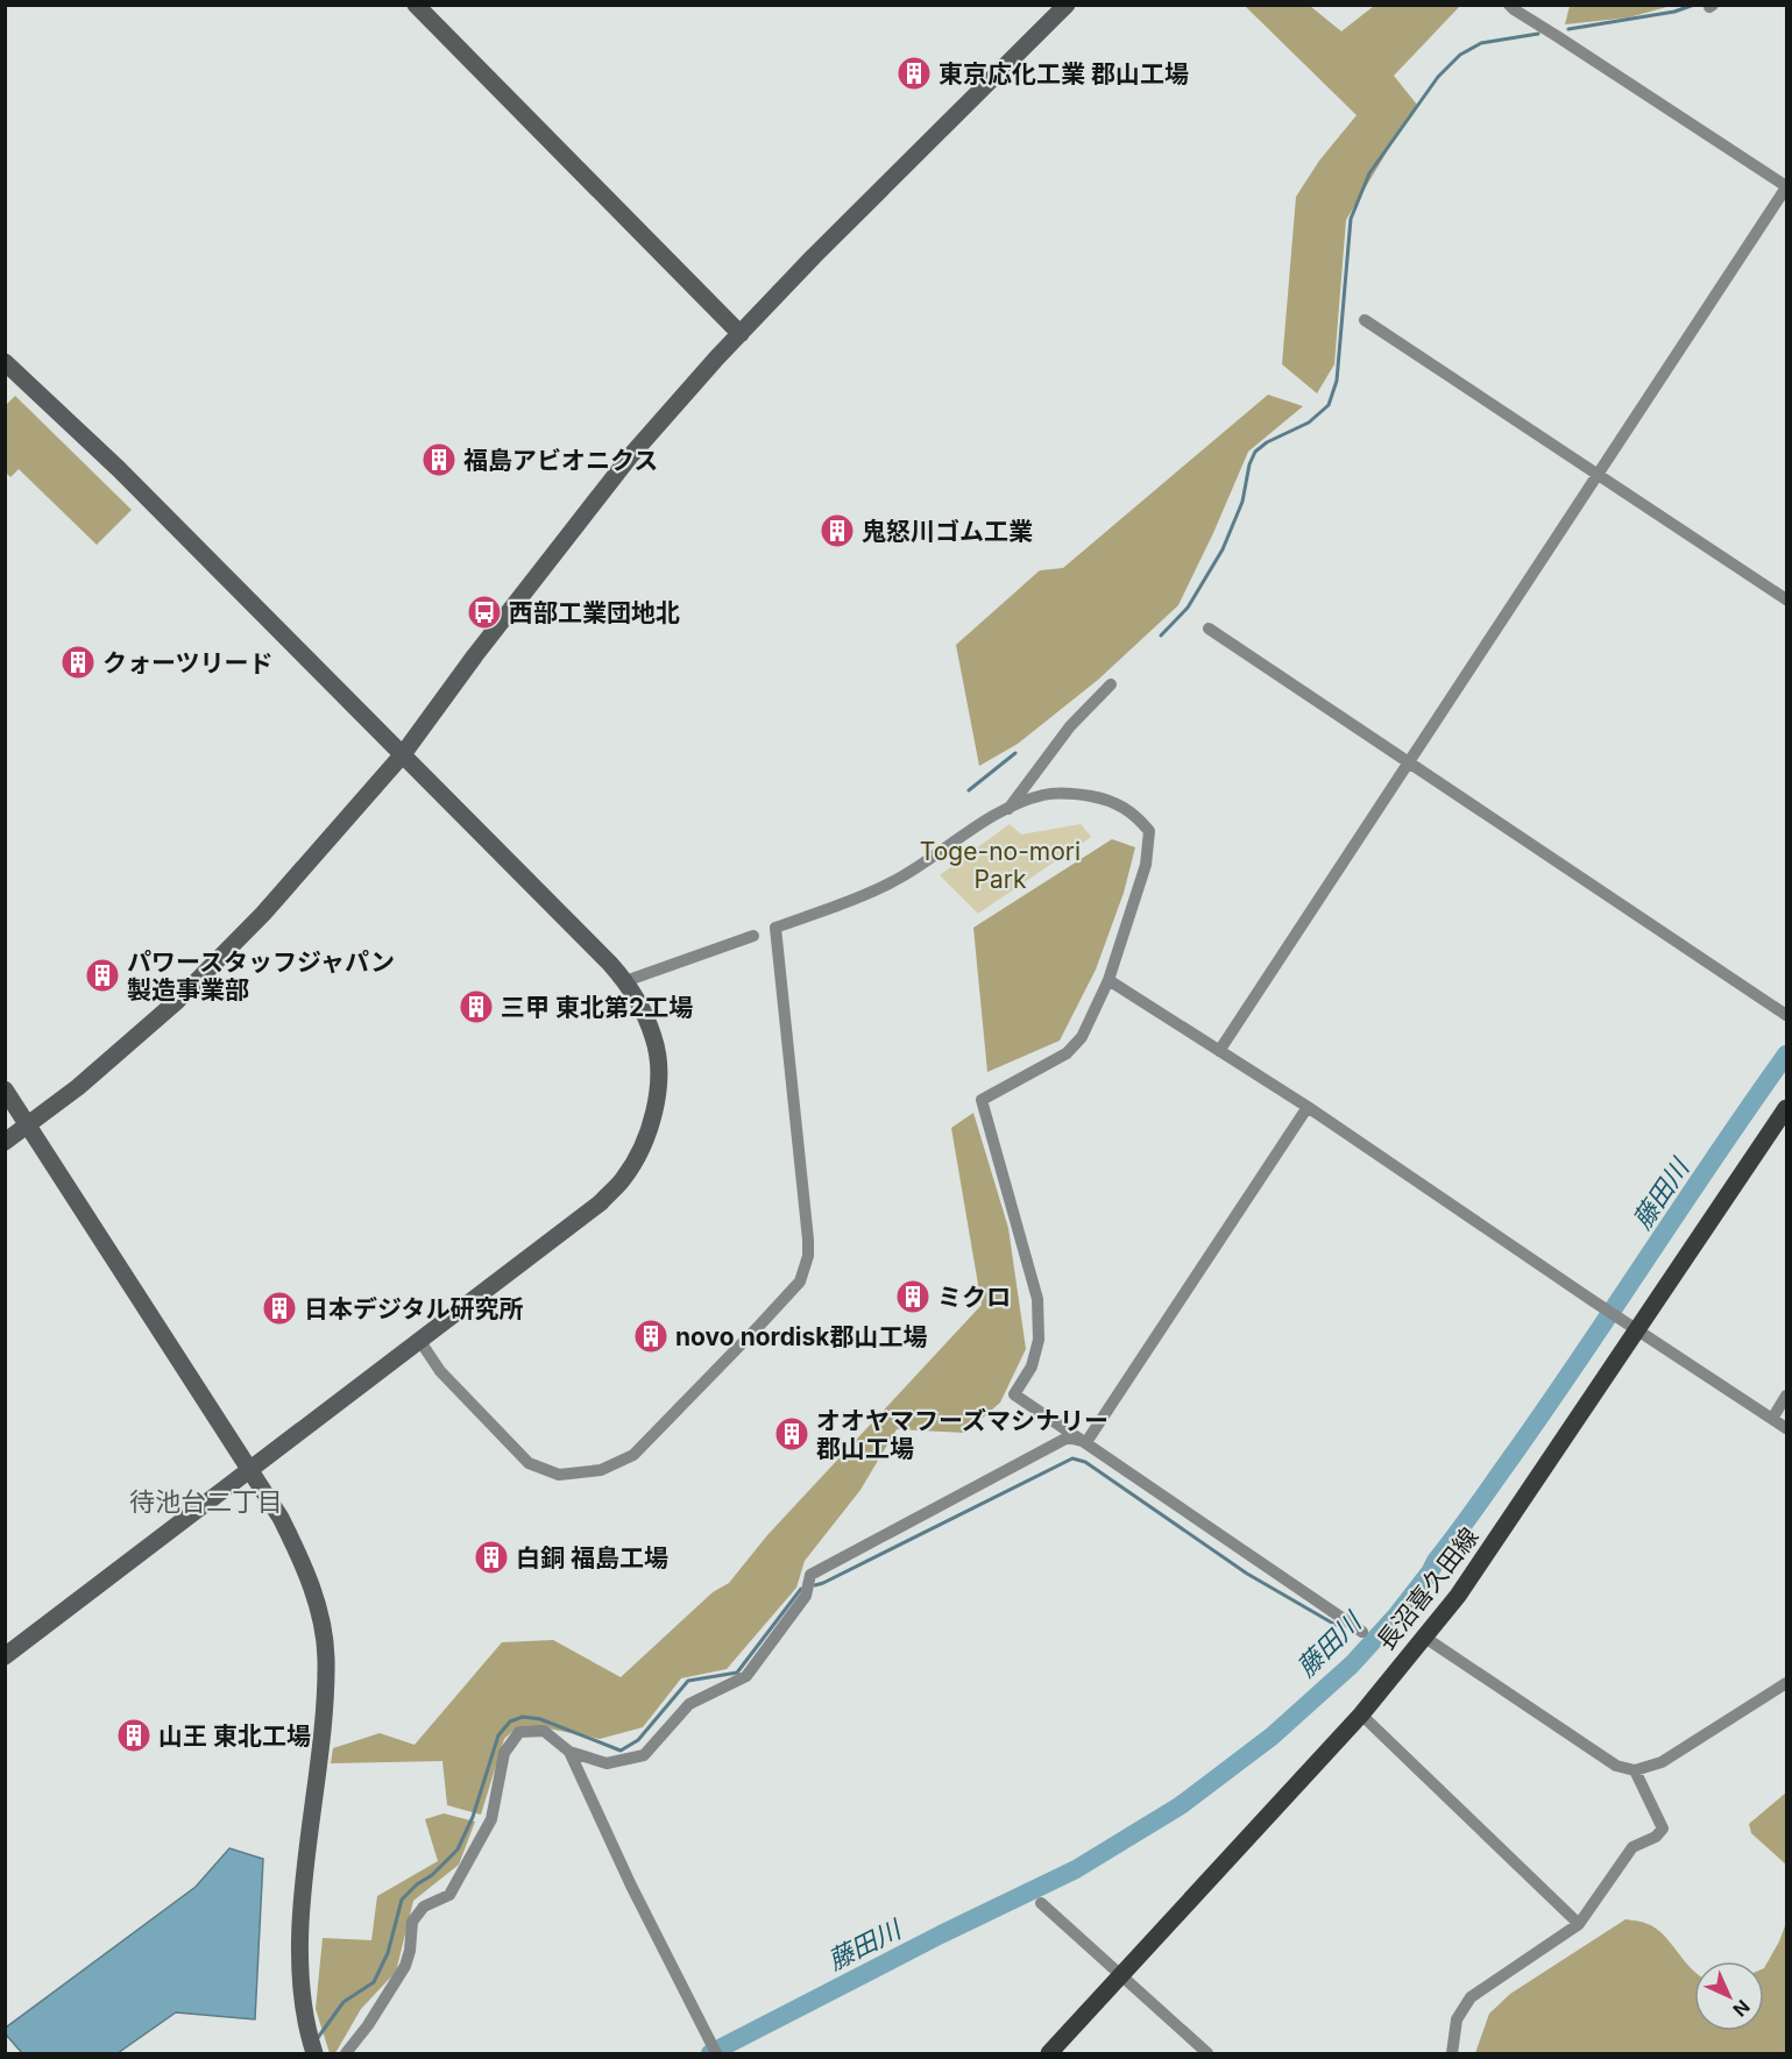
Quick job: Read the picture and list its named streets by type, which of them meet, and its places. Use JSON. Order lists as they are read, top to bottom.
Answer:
{
  "streets": {
    "main road": ["長沼喜久田線"]
  },
  "districts": ["待池台二丁目"],
  "water": ["藤田川"],
  "parks": ["Toge-no-mori Park"],
  "places": {
    "building": [
      "東京応化工業 郡山工場",
      "福島アビオニクス",
      "鬼怒川ゴム工業",
      "クォーツリード",
      "パワースタッフジャパン 製造事業部",
      "三甲 東北第2工場",
      "ミクロ",
      "日本デジタル研究所",
      "novo nordisk郡山工場",
      "オオヤマフーズマシナリー 郡山工場",
      "白銅 福島工場",
      "山王 東北工場"
    ],
    "bus stop": ["西部工業団地北"]
  },
  "north": "bottom right"
}
